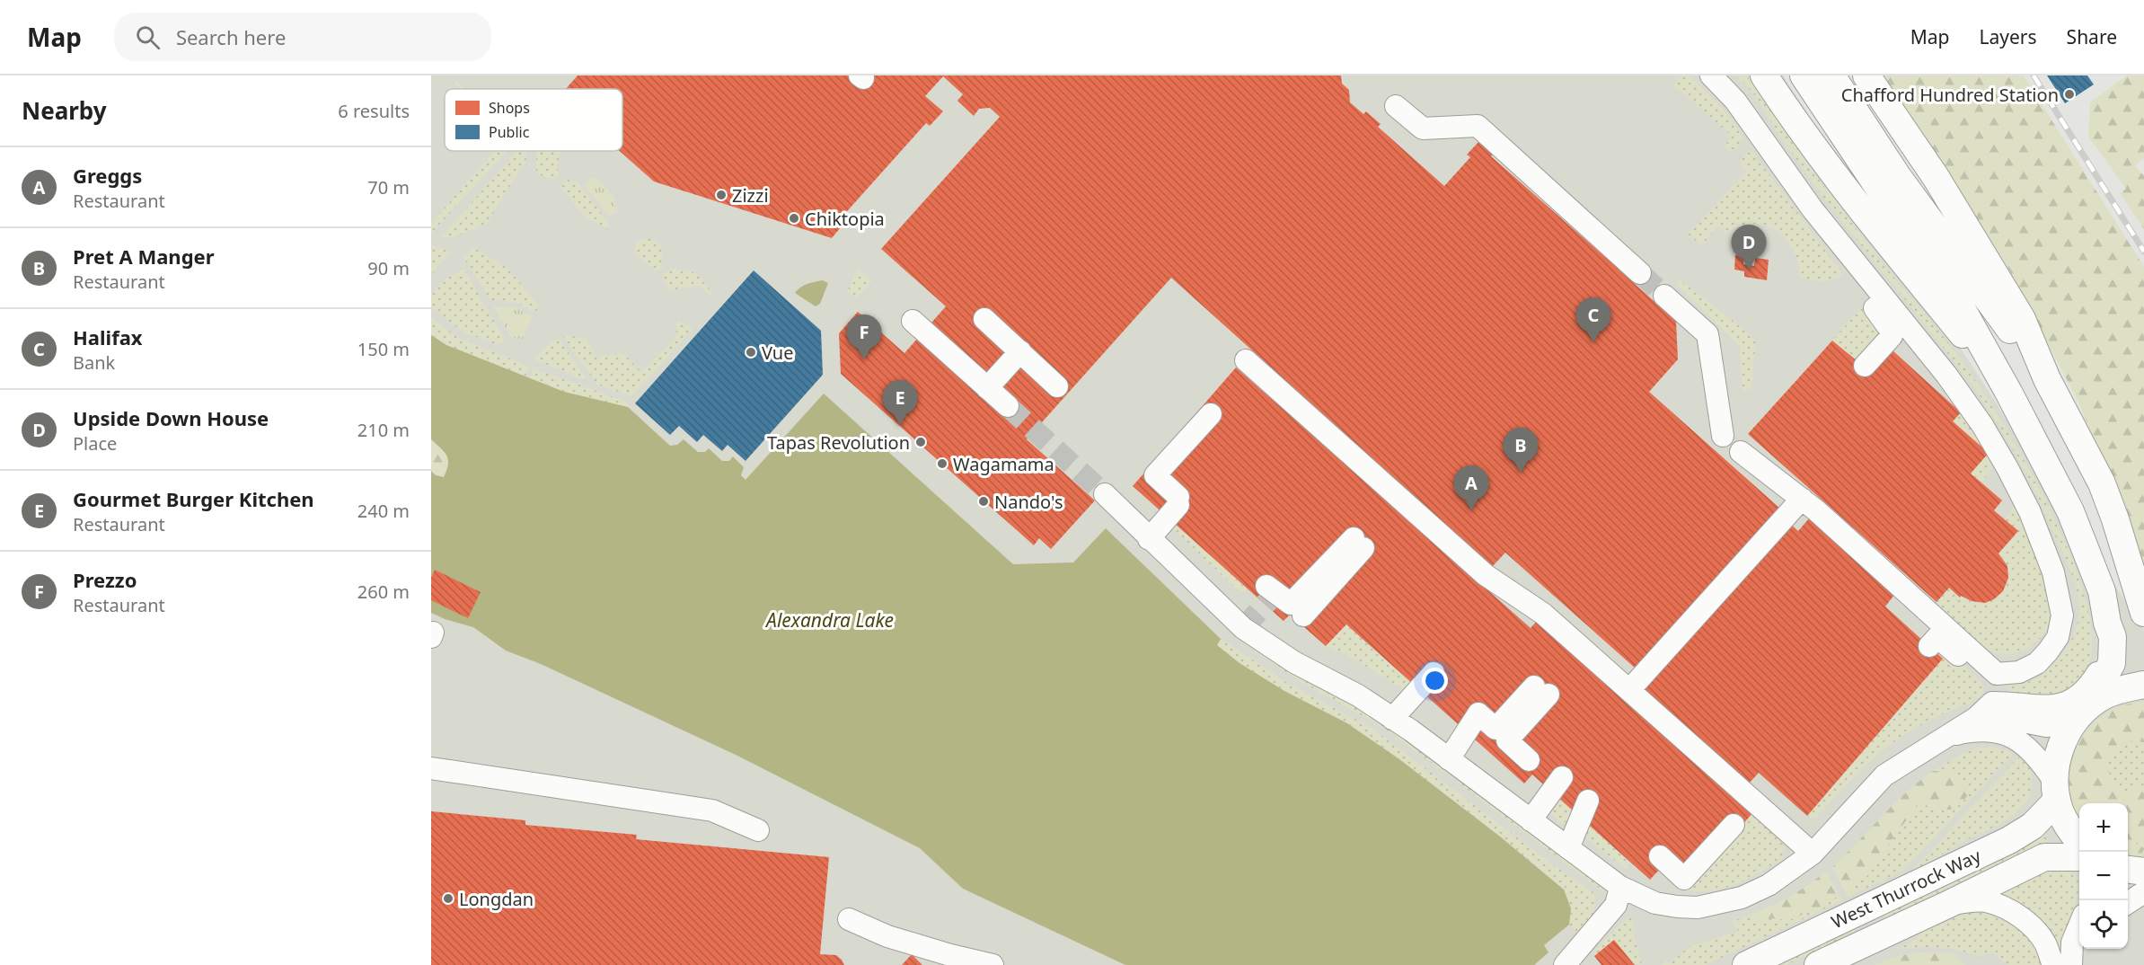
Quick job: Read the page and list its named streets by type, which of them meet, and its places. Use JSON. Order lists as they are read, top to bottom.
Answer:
{
  "streets": {
    "main road": ["West Thurrock Way"]
  },
  "water": ["Alexandra Lake"],
  "places": [
    "Chafford Hundred Station",
    "Zizzi",
    "Chiktopia",
    "Vue",
    "Tapas Revolution",
    "Wagamama",
    "Nando's",
    "Longdan"
  ],
  "legend": ["Shops", "Public"],
  "page": {
    "header": "Map",
    "search": "Search here",
    "nav": ["Map", "Layers", "Share"],
    "heading": ["Nearby", "6 results"],
    "list": [
      {
        "mark": "A",
        "name": "Greggs",
        "note": "Restaurant",
        "value": "70 m"
      },
      {
        "mark": "B",
        "name": "Pret A Manger",
        "note": "Restaurant",
        "value": "90 m"
      },
      {
        "mark": "C",
        "name": "Halifax",
        "note": "Bank",
        "value": "150 m"
      },
      {
        "mark": "D",
        "name": "Upside Down House",
        "note": "Place",
        "value": "210 m"
      },
      {
        "mark": "E",
        "name": "Gourmet Burger Kitchen",
        "note": "Restaurant",
        "value": "240 m"
      },
      {
        "mark": "F",
        "name": "Prezzo",
        "note": "Restaurant",
        "value": "260 m"
      }
    ],
    "pins": [
      "D",
      "C",
      "F",
      "E",
      "B",
      "A"
    ],
    "map_buttons": ["+", "−"]
  }
}
